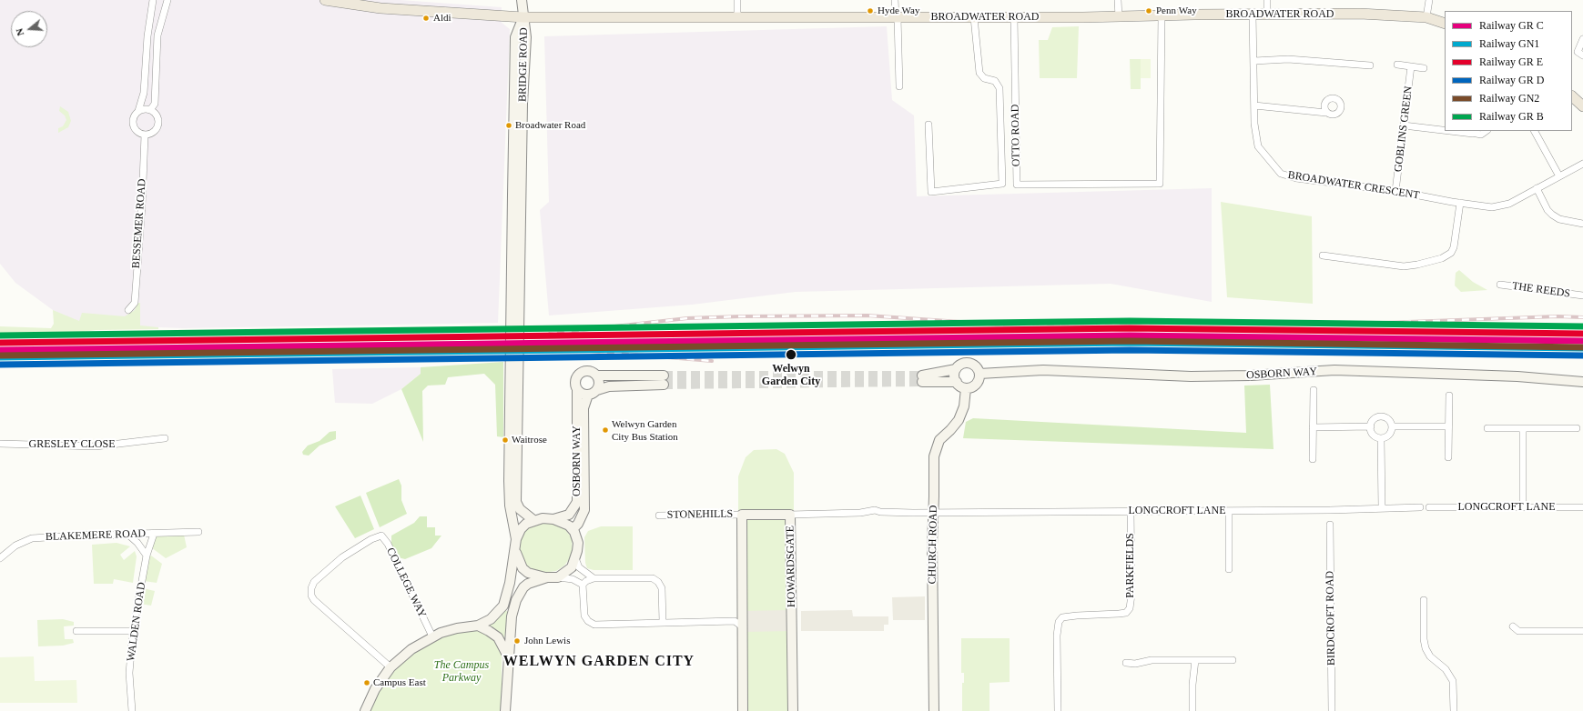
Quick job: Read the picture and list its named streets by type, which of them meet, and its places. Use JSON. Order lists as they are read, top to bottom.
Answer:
{
  "streets": {
    "main road": ["BROADWATER ROAD"],
    "street": [
      "BRIDGE ROAD",
      "GOBLINS GREEN",
      "OTTO ROAD",
      "BROADWATER CRESCENT",
      "BESSEMER ROAD",
      "THE REEDS",
      "OSBORN WAY",
      "GRESLEY CLOSE",
      "LONGCROFT LANE",
      "STONEHILLS",
      "BLAKEMERE ROAD",
      "CHURCH ROAD",
      "PARKFIELDS",
      "HOWARDSGATE",
      "COLLEGE WAY",
      "BIRDCROFT ROAD",
      "WALDEN ROAD"
    ]
  },
  "crossings": [
    ["BROADWATER ROAD", "BRIDGE ROAD"],
    ["BROADWATER ROAD", "OTTO ROAD"],
    ["BROADWATER ROAD", "BROADWATER CRESCENT"],
    ["BRIDGE ROAD", "OSBORN WAY"],
    ["GOBLINS GREEN", "BROADWATER CRESCENT"],
    ["OSBORN WAY", "CHURCH ROAD"],
    ["LONGCROFT LANE", "CHURCH ROAD"],
    ["LONGCROFT LANE", "PARKFIELDS"],
    ["LONGCROFT LANE", "HOWARDSGATE"],
    ["STONEHILLS", "HOWARDSGATE"],
    ["BLAKEMERE ROAD", "WALDEN ROAD"]
  ],
  "districts": ["WELWYN GARDEN CITY"],
  "parks": ["The Campus Parkway"],
  "places": [
    "Hyde Way",
    "Penn Way",
    "Aldi",
    "Broadwater Road",
    "Welwyn Garden City",
    "Welwyn Garden City Bus Station",
    "Waitrose",
    "John Lewis",
    "Campus East"
  ],
  "lines": ["rail line GN2", "rail line GN1"],
  "legend": [
    "Railway GR C",
    "Railway GN1",
    "Railway GR E",
    "Railway GR D",
    "Railway GN2",
    "Railway GR B"
  ],
  "north": "left"
}
